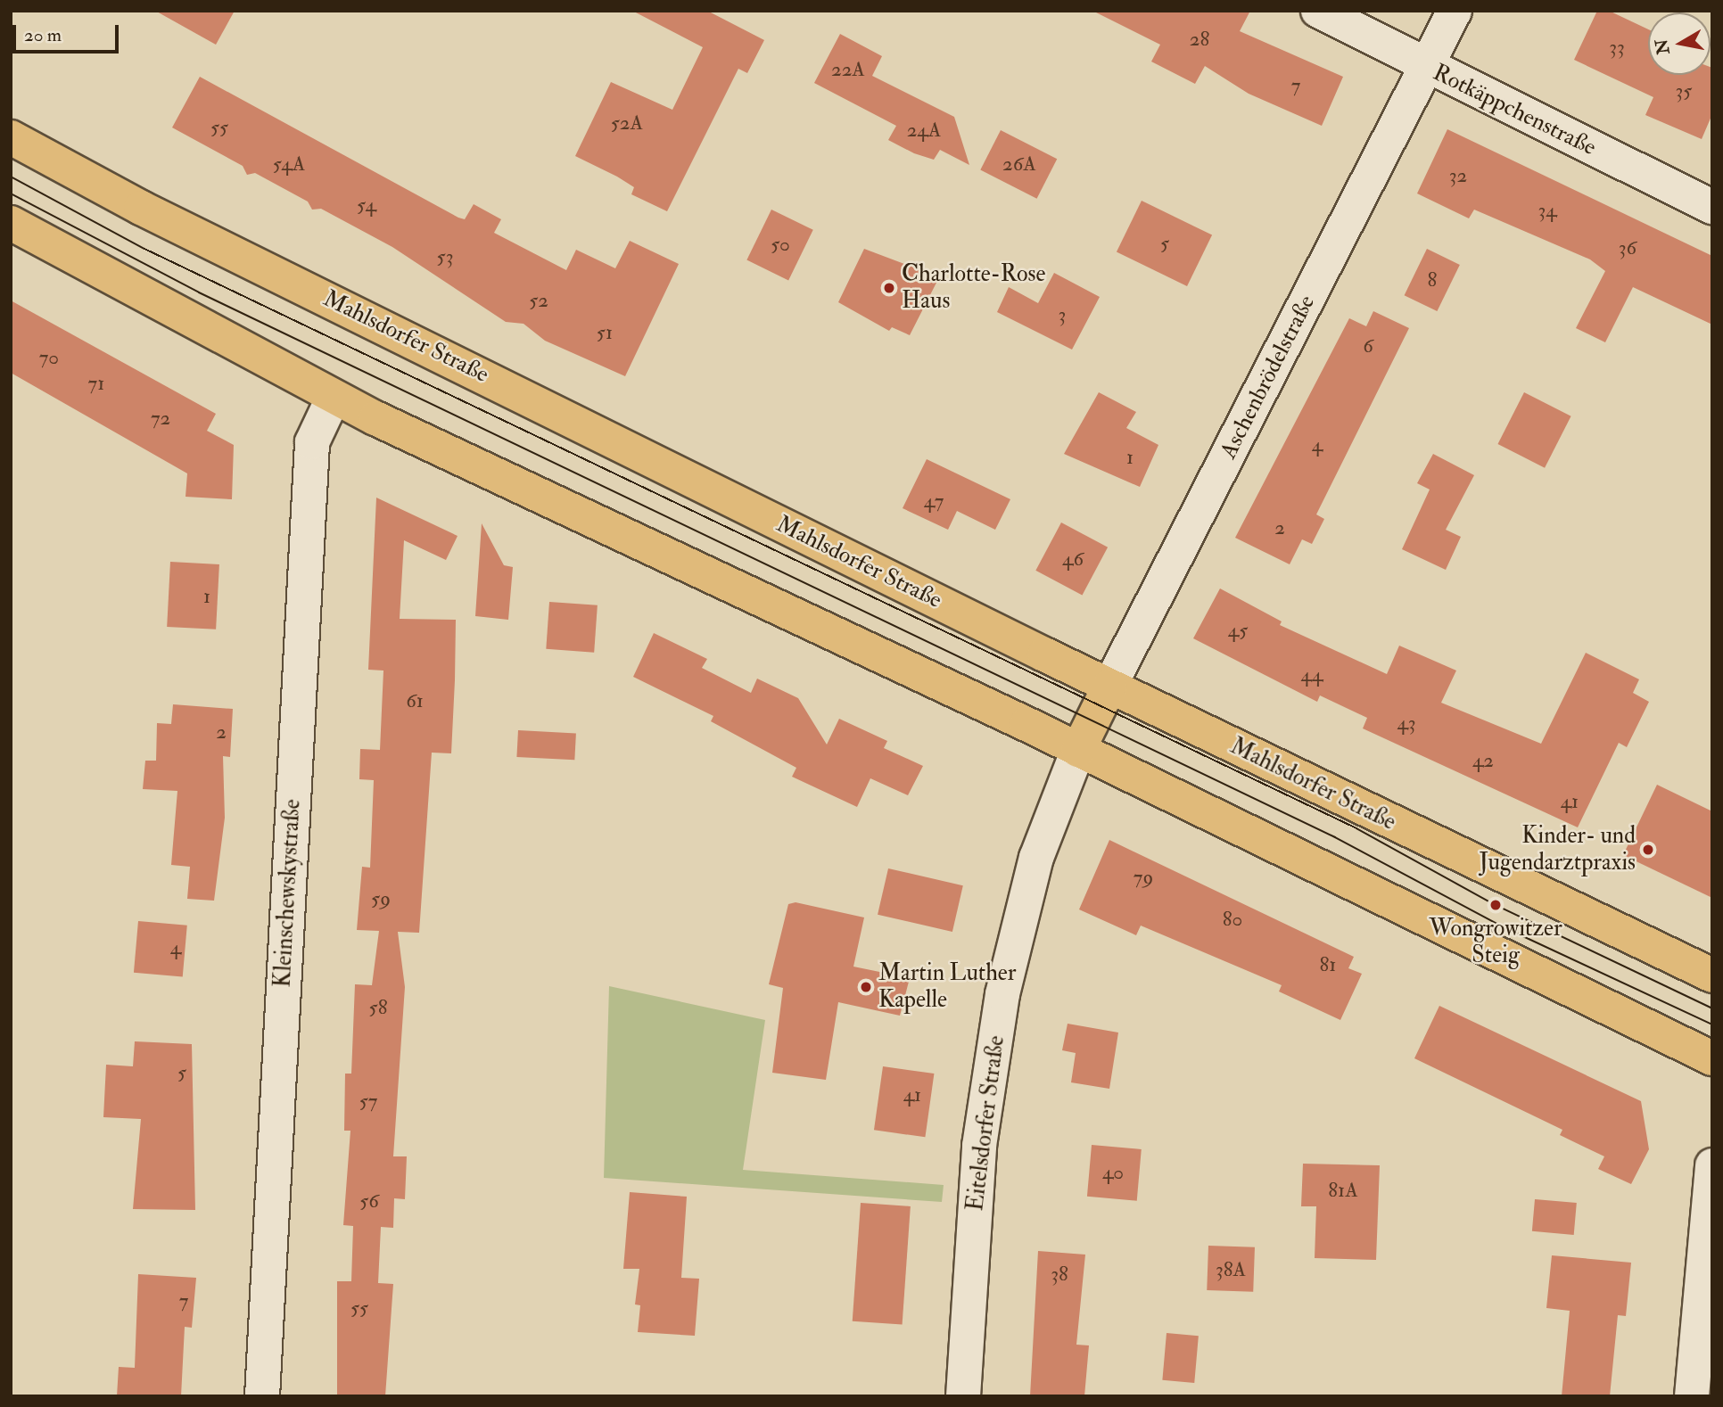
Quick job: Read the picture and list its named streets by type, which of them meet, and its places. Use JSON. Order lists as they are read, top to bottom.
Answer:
{
  "streets": {
    "main road": ["Mahlsdorfer Straße"],
    "street": [
      "Rotkäppchenstraße",
      "Aschenbrödelstraße",
      "Kleinschewskystraße",
      "Eitelsdorfer Straße"
    ]
  },
  "crossings": [
    ["Rotkäppchenstraße", "Aschenbrödelstraße"],
    ["Mahlsdorfer Straße", "Aschenbrödelstraße"]
  ],
  "places": [
    "Charlotte-Rose Haus",
    "Kinder- und Jugendarztpraxis",
    "Wongrowitzer Steig",
    "Martin Luther Kapelle"
  ],
  "house_numbers": [
    "28",
    "33",
    "22A",
    "7",
    "35",
    "52A",
    "55",
    "24A",
    "54A",
    "26A",
    "32",
    "54",
    "34",
    "5",
    "50",
    "36",
    "53",
    "8",
    "52",
    "3",
    "51",
    "6",
    "70",
    "71",
    "72",
    "4",
    "1",
    "47",
    "2",
    "46",
    "1",
    "45",
    "44",
    "61",
    "43",
    "2",
    "42",
    "41",
    "79",
    "59",
    "80",
    "4",
    "81",
    "58",
    "5",
    "41",
    "57",
    "40",
    "81A",
    "56",
    "38A",
    "38",
    "7",
    "55"
  ],
  "scale_bar": "20 m",
  "north": "left"
}
